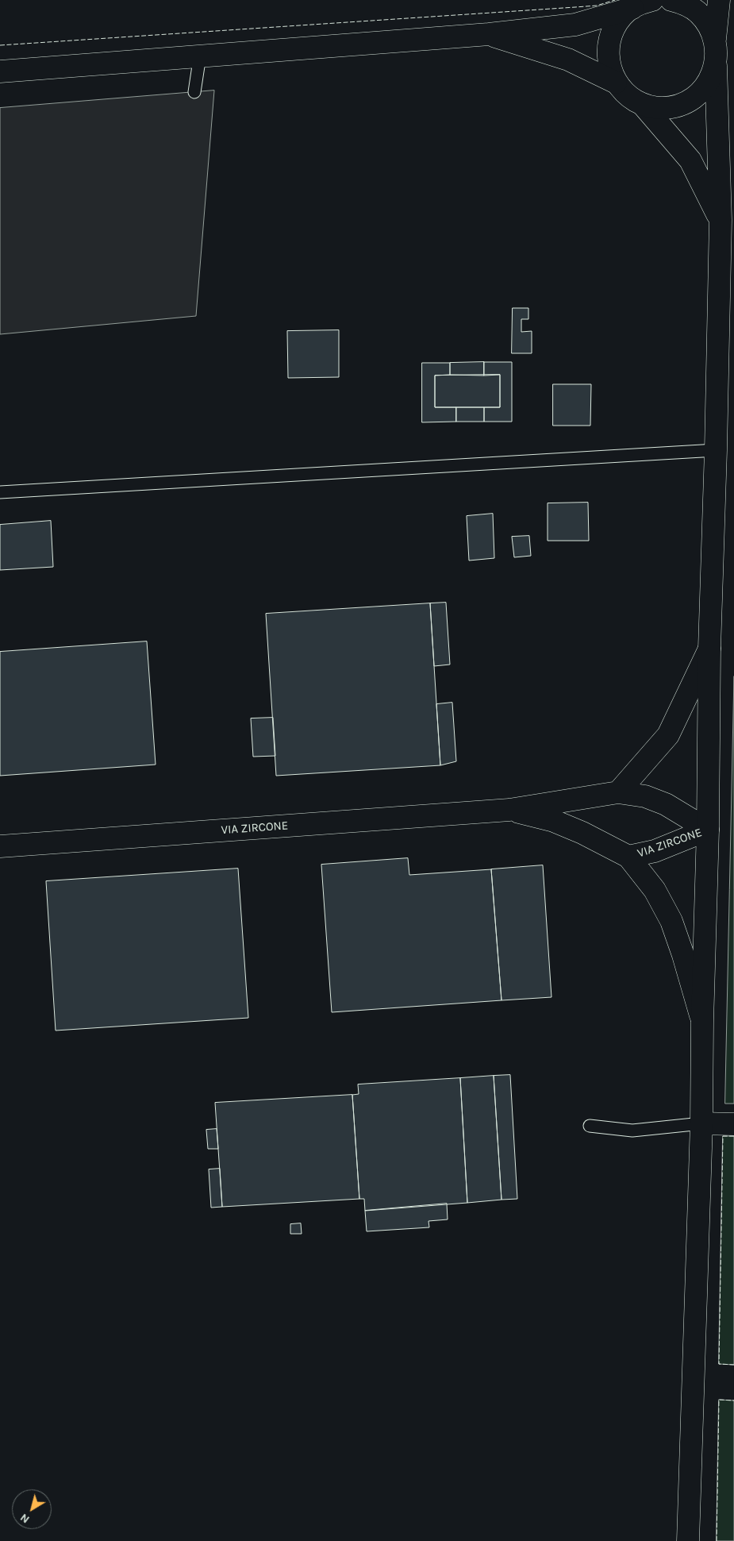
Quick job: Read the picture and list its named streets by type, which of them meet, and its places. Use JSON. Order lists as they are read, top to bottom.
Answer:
{
  "streets": {
    "main road": ["VIA ZIRCONE"]
  },
  "north": "bottom left"
}
